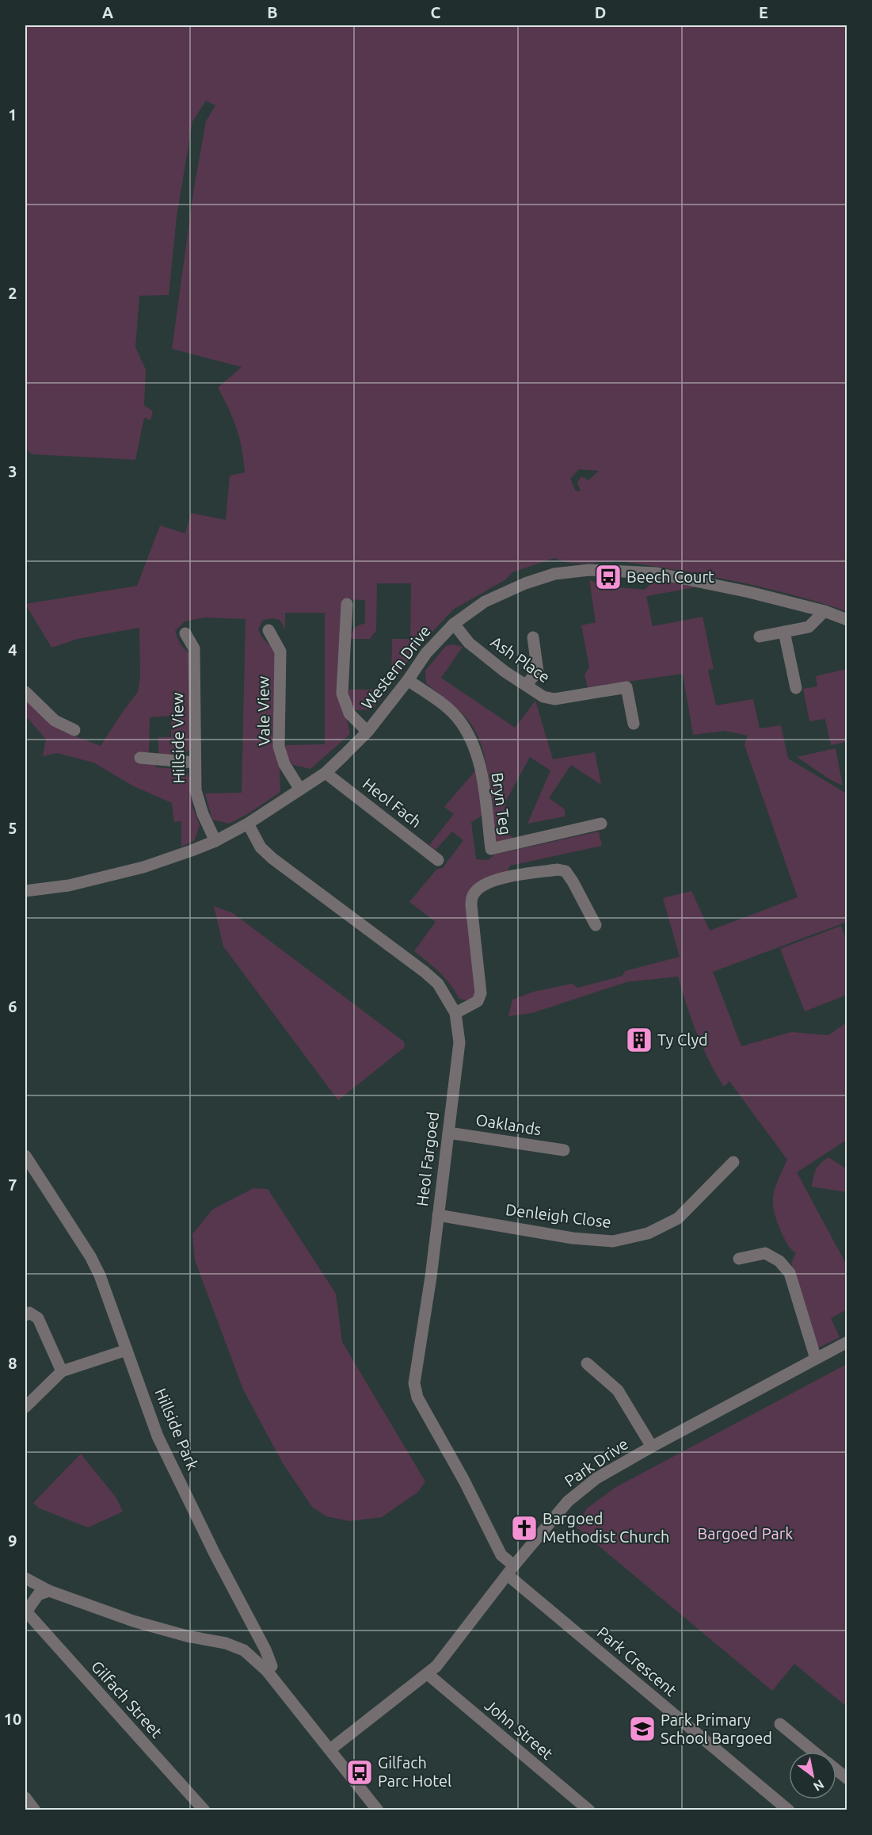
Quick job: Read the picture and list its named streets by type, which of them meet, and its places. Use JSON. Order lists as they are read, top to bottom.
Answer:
{
  "streets": {
    "street": [
      "Ash Place",
      "Western Drive",
      "Vale View",
      "Hillside View",
      "Heol Fach",
      "Bryn Teg",
      "Oaklands",
      "Heol Fargoed",
      "Denleigh Close",
      "Hillside Park",
      "Park Drive",
      "Park Crescent",
      "Gilfach Street",
      "John Street"
    ]
  },
  "crossings": [
    ["Ash Place", "Western Drive"],
    ["Western Drive", "Vale View"],
    ["Western Drive", "Hillside View"],
    ["Western Drive", "Heol Fach"],
    ["Western Drive", "Bryn Teg"],
    ["Western Drive", "Heol Fargoed"],
    ["Oaklands", "Heol Fargoed"],
    ["Heol Fargoed", "Denleigh Close"],
    ["Heol Fargoed", "Park Drive"],
    ["Heol Fargoed", "Park Crescent"],
    ["Park Drive", "Park Crescent"],
    ["Park Drive", "John Street"]
  ],
  "parks": ["Bargoed Park"],
  "places": {
    "bus stop": ["Beech Court", "Gilfach Parc Hotel"],
    "building": ["Ty Clyd"],
    "church": ["Bargoed Methodist Church"],
    "school or university": ["Park Primary School Bargoed"]
  },
  "north": "bottom right",
  "grid": {
    "columns": [
      "A",
      "B",
      "C",
      "D",
      "E"
    ],
    "rows": [
      "1",
      "2",
      "3",
      "4",
      "5",
      "6",
      "7",
      "8",
      "9",
      "10"
    ]
  }
}
